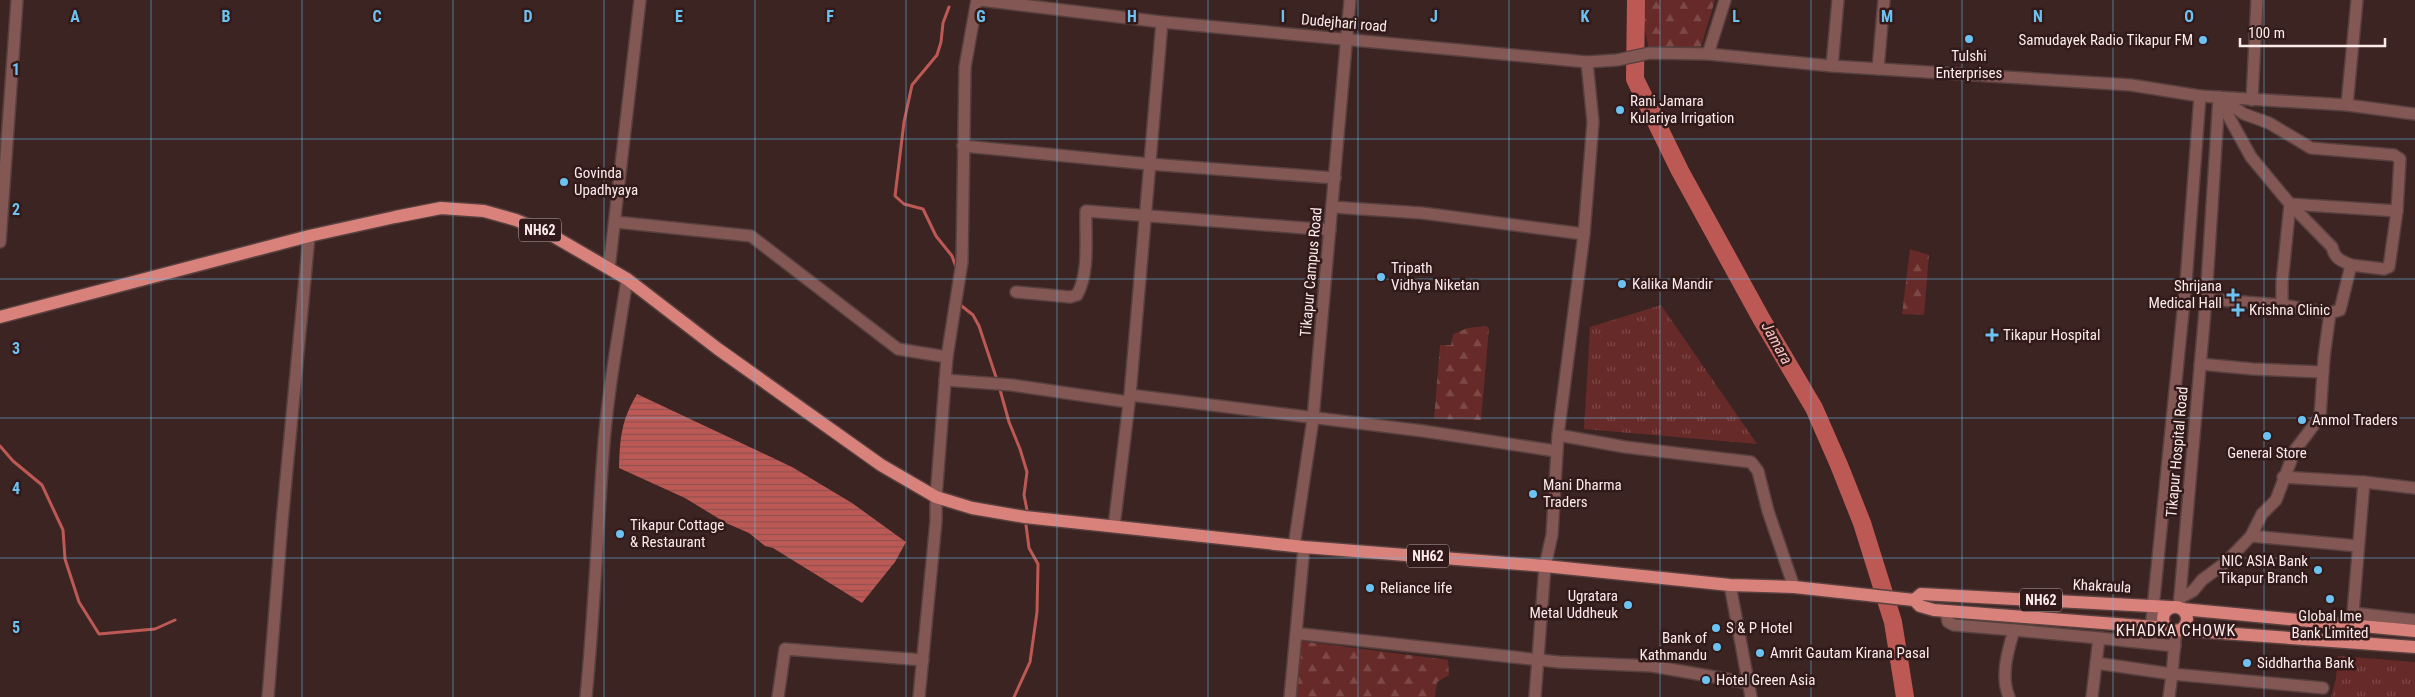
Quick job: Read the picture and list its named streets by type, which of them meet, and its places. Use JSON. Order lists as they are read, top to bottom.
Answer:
{
  "streets": {
    "main road": ["NH62", "Khakraula"],
    "street": ["Dudejhari road", "Tikapur Campus Road", "Tikapur Hospital Road"]
  },
  "crossings": [
    ["Dudejhari road", "Tikapur Campus Road"],
    ["Dudejhari road", "Tikapur Hospital Road"],
    ["NH62", "Tikapur Campus Road"],
    ["NH62", "Tikapur Hospital Road"],
    ["NH62", "Khakraula"],
    ["Tikapur Hospital Road", "Khakraula"]
  ],
  "districts": ["KHADKA CHOWK"],
  "water": ["Jamara"],
  "places": {
    "other": [
      "Tulshi Enterprises",
      "Samudayek Radio Tikapur FM",
      "Rani Jamara Kulariya Irrigation",
      "Govinda Upadhyaya",
      "Tripath Vidhya Niketan",
      "Kalika Mandir",
      "Anmol Traders",
      "General Store",
      "Mani Dharma Traders",
      "Tikapur Cottage & Restaurant",
      "NIC ASIA Bank Tikapur Branch",
      "Reliance life",
      "Global Ime Bank Limited",
      "Ugratara Metal Uddheuk",
      "S & P Hotel",
      "Bank of Kathmandu",
      "Amrit Gautam Kirana Pasal",
      "Siddhartha Bank",
      "Hotel Green Asia"
    ],
    "health": ["Shrijana Medical Hall", "Krishna Clinic", "Tikapur Hospital"]
  },
  "scale_bar": "100 m",
  "grid": {
    "columns": [
      "A",
      "B",
      "C",
      "D",
      "E",
      "F",
      "G",
      "H",
      "I",
      "J",
      "K",
      "L",
      "M",
      "N",
      "O"
    ],
    "rows": [
      "1",
      "2",
      "3",
      "4",
      "5"
    ]
  }
}
